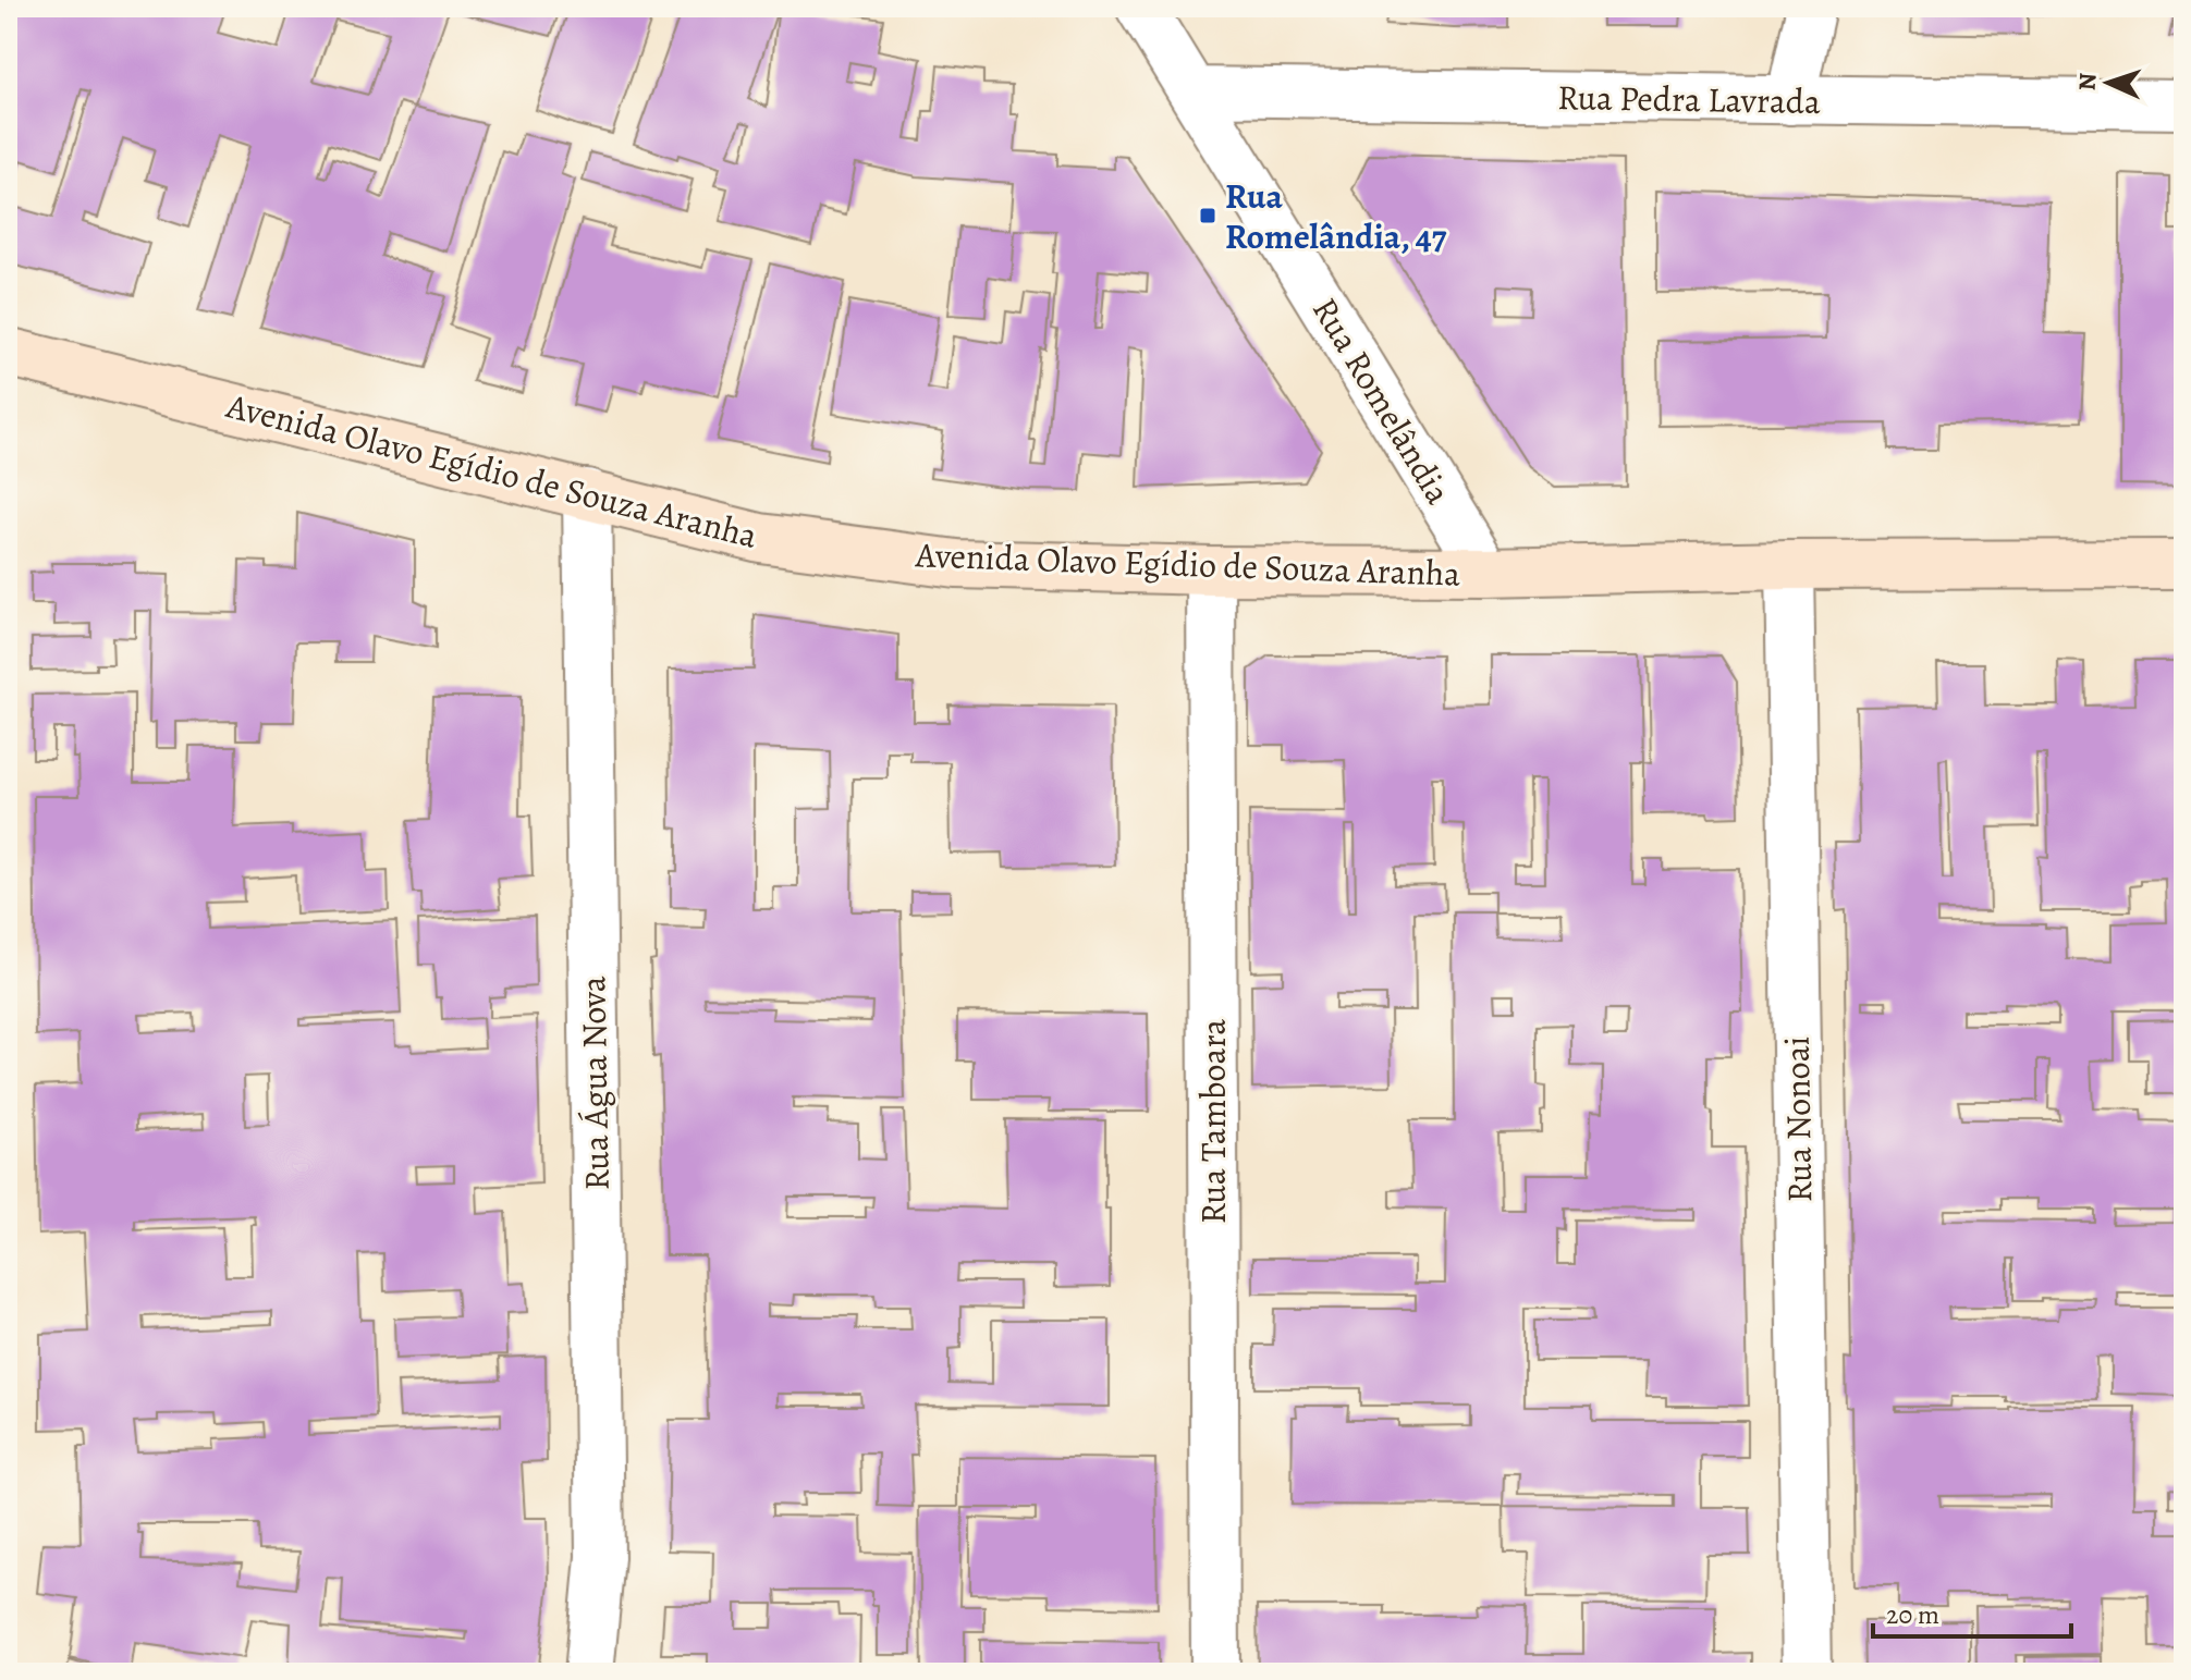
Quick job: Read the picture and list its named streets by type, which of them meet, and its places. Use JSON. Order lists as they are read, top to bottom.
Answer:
{
  "streets": {
    "main road": ["Avenida Olavo Egídio de Souza Aranha"],
    "street": [
      "Rua Pedra Lavrada",
      "Rua Romelândia",
      "Rua Água Nova",
      "Rua Nonoai",
      "Rua Tamboara"
    ]
  },
  "crossings": [
    ["Rua Pedra Lavrada", "Rua Romelândia"],
    ["Rua Romelândia", "Avenida Olavo Egídio de Souza Aranha"],
    ["Avenida Olavo Egídio de Souza Aranha", "Rua Água Nova"],
    ["Avenida Olavo Egídio de Souza Aranha", "Rua Nonoai"],
    ["Avenida Olavo Egídio de Souza Aranha", "Rua Tamboara"]
  ],
  "places": {
    "transit": ["Rua Romelândia, 47"]
  },
  "scale_bar": "20 m",
  "north": "left"
}
